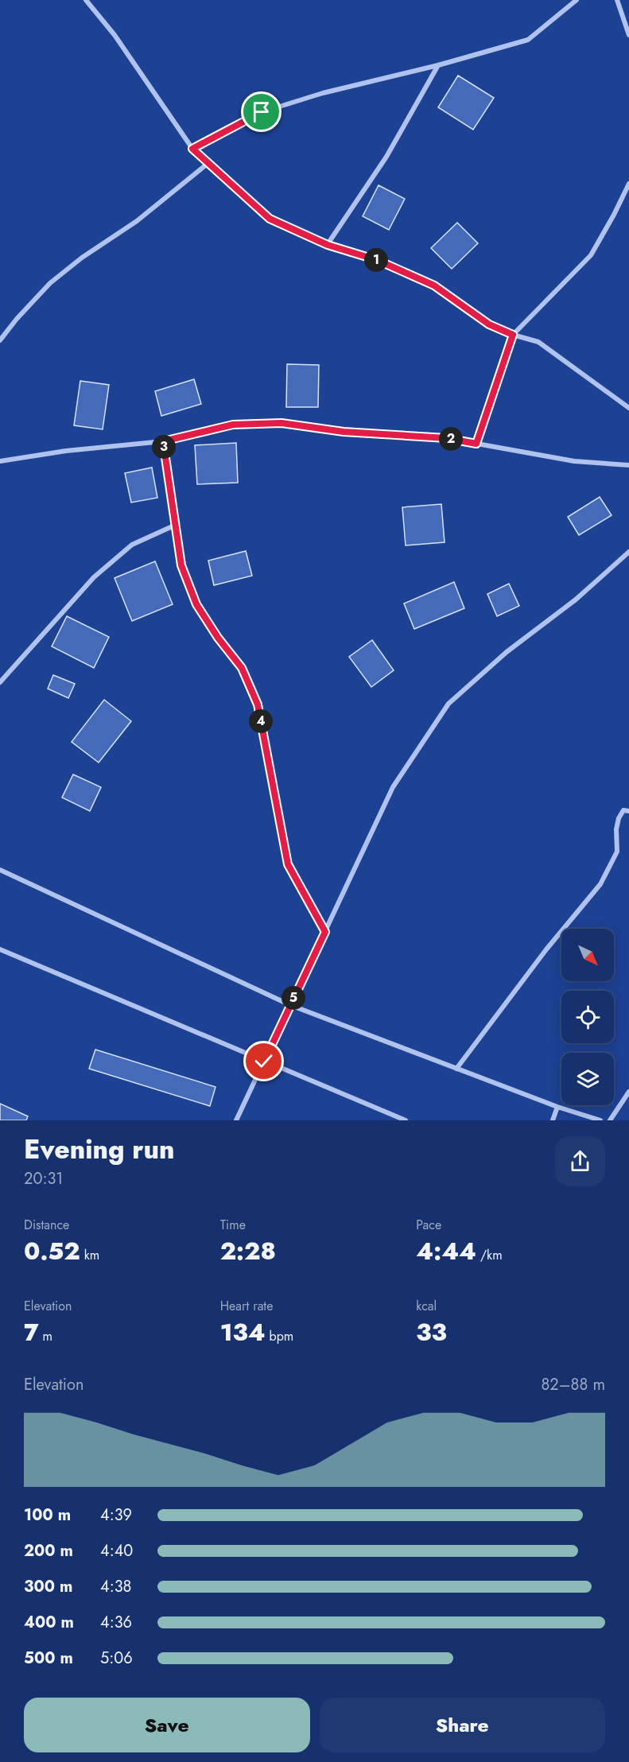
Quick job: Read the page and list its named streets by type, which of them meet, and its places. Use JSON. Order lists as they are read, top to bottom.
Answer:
{
  "north": "bottom right",
  "page": {
    "pins": [
      "1",
      "2",
      "3",
      "4",
      "5"
    ],
    "heading": ["Evening run", "20:31"],
    "stats": [
      ["Distance", "0.52 km"],
      ["Time", "2:28"],
      ["Pace", "4:44 /km"],
      ["Elevation", "7 m"],
      ["Heart rate", "134 bpm"],
      ["kcal", "33"]
    ],
    "chart": ["Elevation", "82–88 m"],
    "list": [
      {
        "name": "100 m",
        "note": "4:39"
      },
      {
        "name": "200 m",
        "note": "4:40"
      },
      {
        "name": "300 m",
        "note": "4:38"
      },
      {
        "name": "400 m",
        "note": "4:36"
      },
      {
        "name": "500 m",
        "note": "5:06"
      }
    ],
    "buttons": ["Save", "Share"]
  }
}
